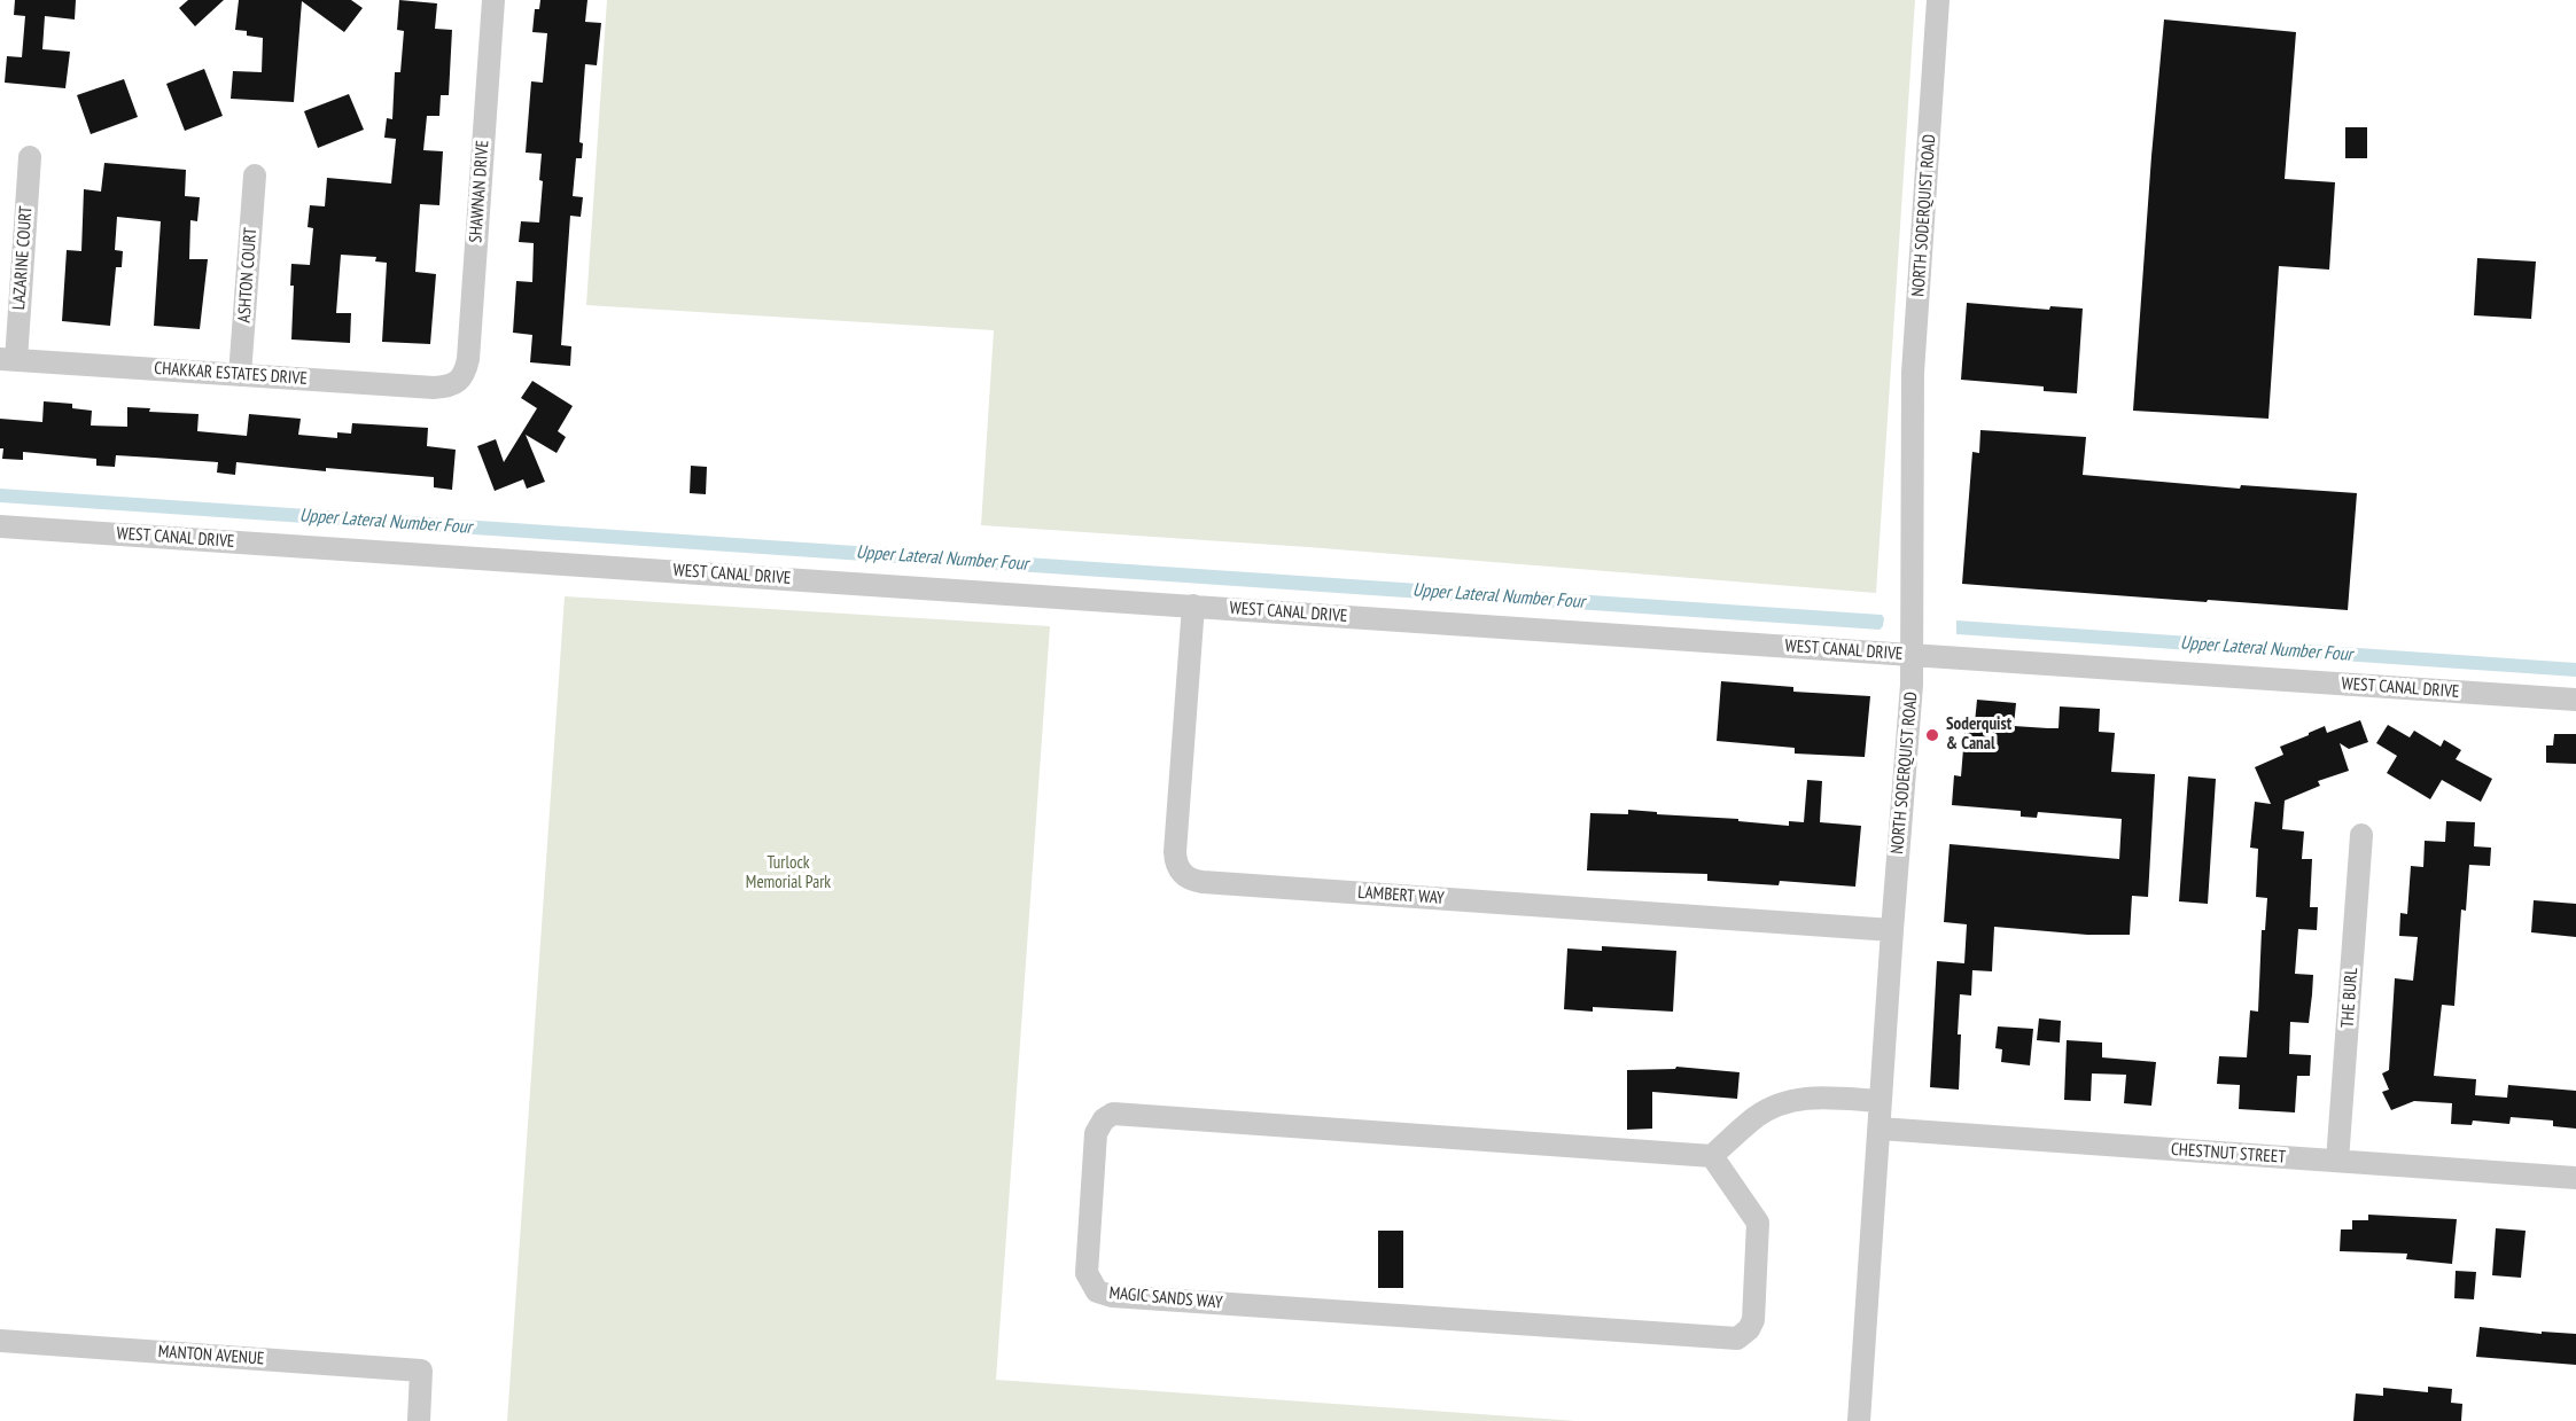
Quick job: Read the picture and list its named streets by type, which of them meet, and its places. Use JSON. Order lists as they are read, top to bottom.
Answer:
{
  "streets": {
    "street": [
      "SHAWNAN DRIVE",
      "NORTH SODERQUIST ROAD",
      "LAZARINE COURT",
      "ASHTON COURT",
      "CHAKKAR ESTATES DRIVE",
      "WEST CANAL DRIVE",
      "LAMBERT WAY",
      "THE BURL",
      "CHESTNUT STREET",
      "MAGIC SANDS WAY",
      "MANTON AVENUE"
    ]
  },
  "crossings": [
    ["SHAWNAN DRIVE", "CHAKKAR ESTATES DRIVE"],
    ["NORTH SODERQUIST ROAD", "WEST CANAL DRIVE"],
    ["NORTH SODERQUIST ROAD", "LAMBERT WAY"],
    ["NORTH SODERQUIST ROAD", "CHESTNUT STREET"],
    ["LAZARINE COURT", "CHAKKAR ESTATES DRIVE"],
    ["ASHTON COURT", "CHAKKAR ESTATES DRIVE"],
    ["WEST CANAL DRIVE", "LAMBERT WAY"],
    ["THE BURL", "CHESTNUT STREET"]
  ],
  "water": ["Upper Lateral Number Four"],
  "parks": ["Turlock Memorial Park"],
  "places": ["Soderquist & Canal"]
}
